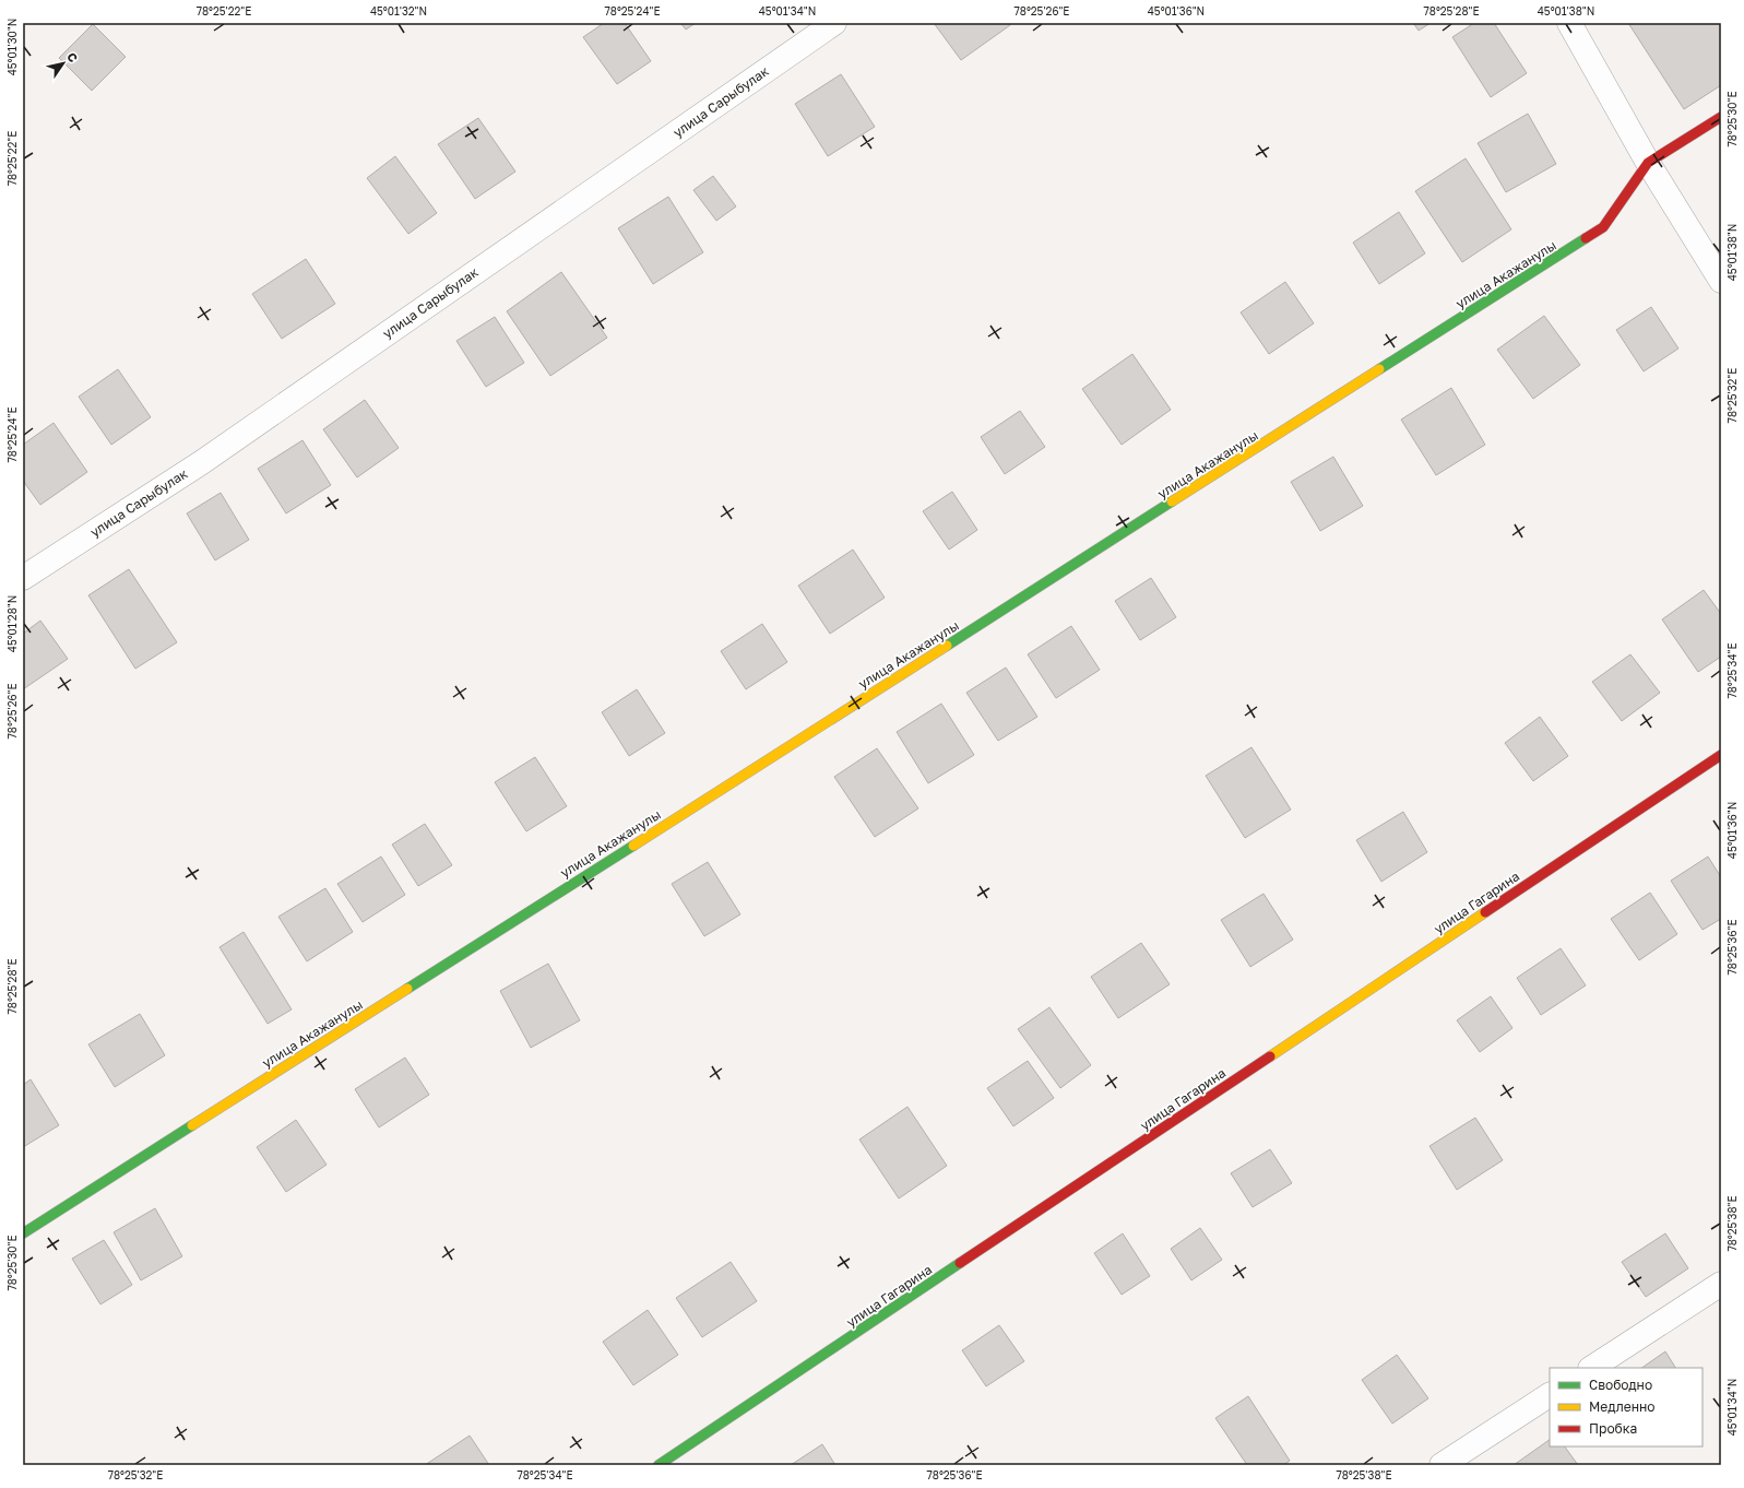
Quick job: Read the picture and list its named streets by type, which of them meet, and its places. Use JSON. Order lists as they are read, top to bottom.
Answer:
{
  "streets": {
    "street": ["улица Сарыбулак", "улица Акажанулы", "улица Гагарина"]
  },
  "legend": ["Свободно", "Медленно", "Пробка"],
  "north": "top right",
  "coordinates": [
    "78°25'22\"E",
    "45°01'32\"N",
    "78°25'24\"E",
    "45°01'34\"N",
    "78°25'26\"E",
    "45°01'36\"N",
    "78°25'28\"E",
    "45°01'38\"N",
    "45°01'30\"N",
    "78°25'30\"E",
    "78°25'32\"E",
    "45°01'28\"N",
    "78°25'34\"E",
    "78°25'36\"E",
    "78°25'38\"E"
  ]
}
